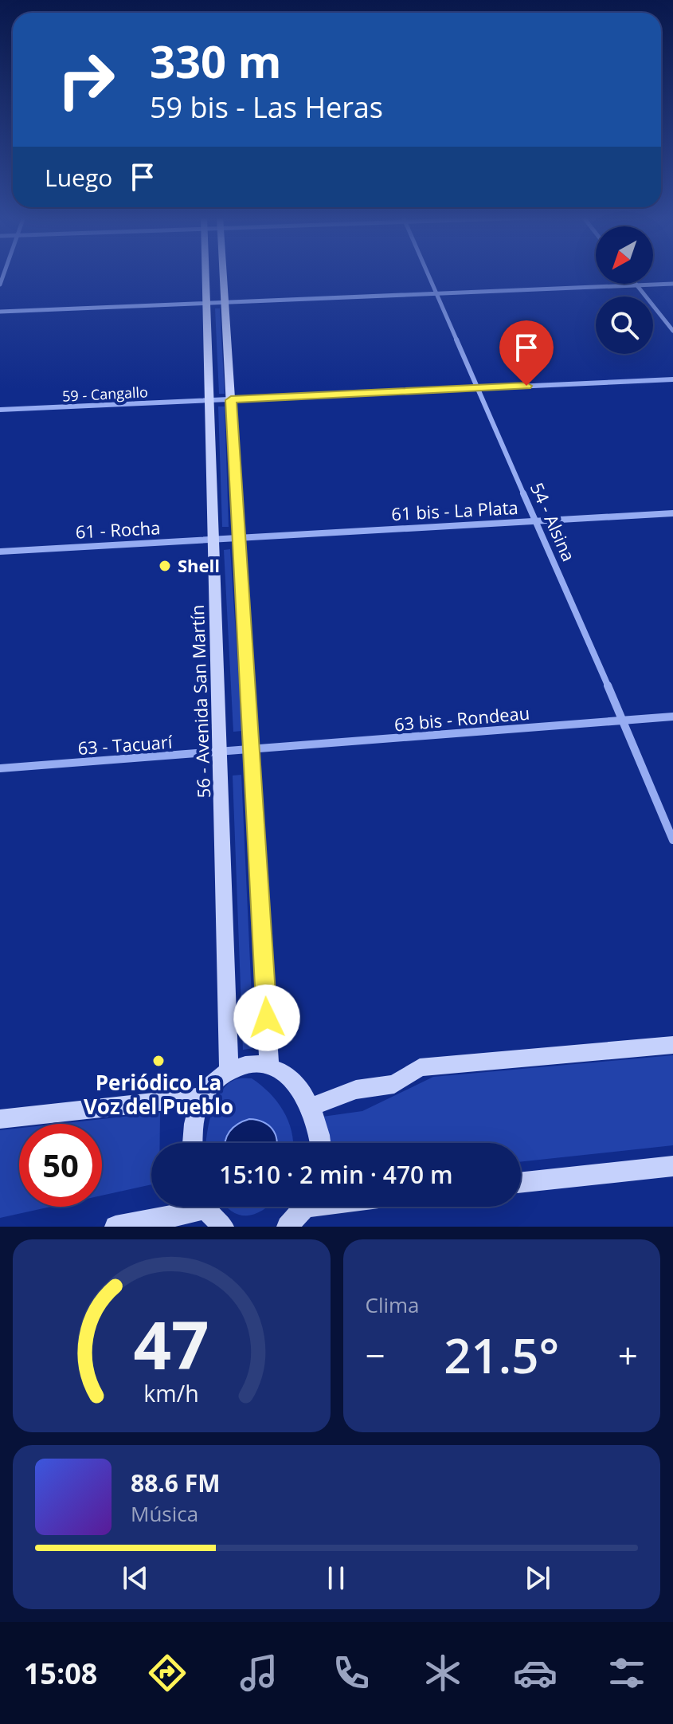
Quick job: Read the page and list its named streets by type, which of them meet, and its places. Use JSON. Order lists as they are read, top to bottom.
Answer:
{
  "streets": {
    "main road": ["56 - Avenida San Martín"],
    "street": [
      "59 - Cangallo",
      "61 bis - La Plata",
      "54 - Alsina",
      "61 - Rocha",
      "63 bis - Rondeau",
      "63 - Tacuarí"
    ]
  },
  "crossings": [
    ["59 - Cangallo", "54 - Alsina"],
    ["59 - Cangallo", "56 - Avenida San Martín"],
    ["61 bis - La Plata", "54 - Alsina"],
    ["61 bis - La Plata", "61 - Rocha"],
    ["54 - Alsina", "63 bis - Rondeau"],
    ["61 - Rocha", "56 - Avenida San Martín"],
    ["56 - Avenida San Martín", "63 - Tacuarí"],
    ["63 bis - Rondeau", "63 - Tacuarí"]
  ],
  "places": ["Shell", "Periódico La Voz del Pueblo"],
  "north": "bottom left",
  "page": {
    "turn": ["330 m", "59 bis - Las Heras"],
    "then": "Luego",
    "limit": "50",
    "trip": "15:10 · 2 min · 470 m",
    "tile": "Clima",
    "heat": ["−", "21.5°", "+"],
    "song": ["88.6 FM", "Música"],
    "tabs": "15:08",
    "gauge": ["47", "km/h"]
  }
}
